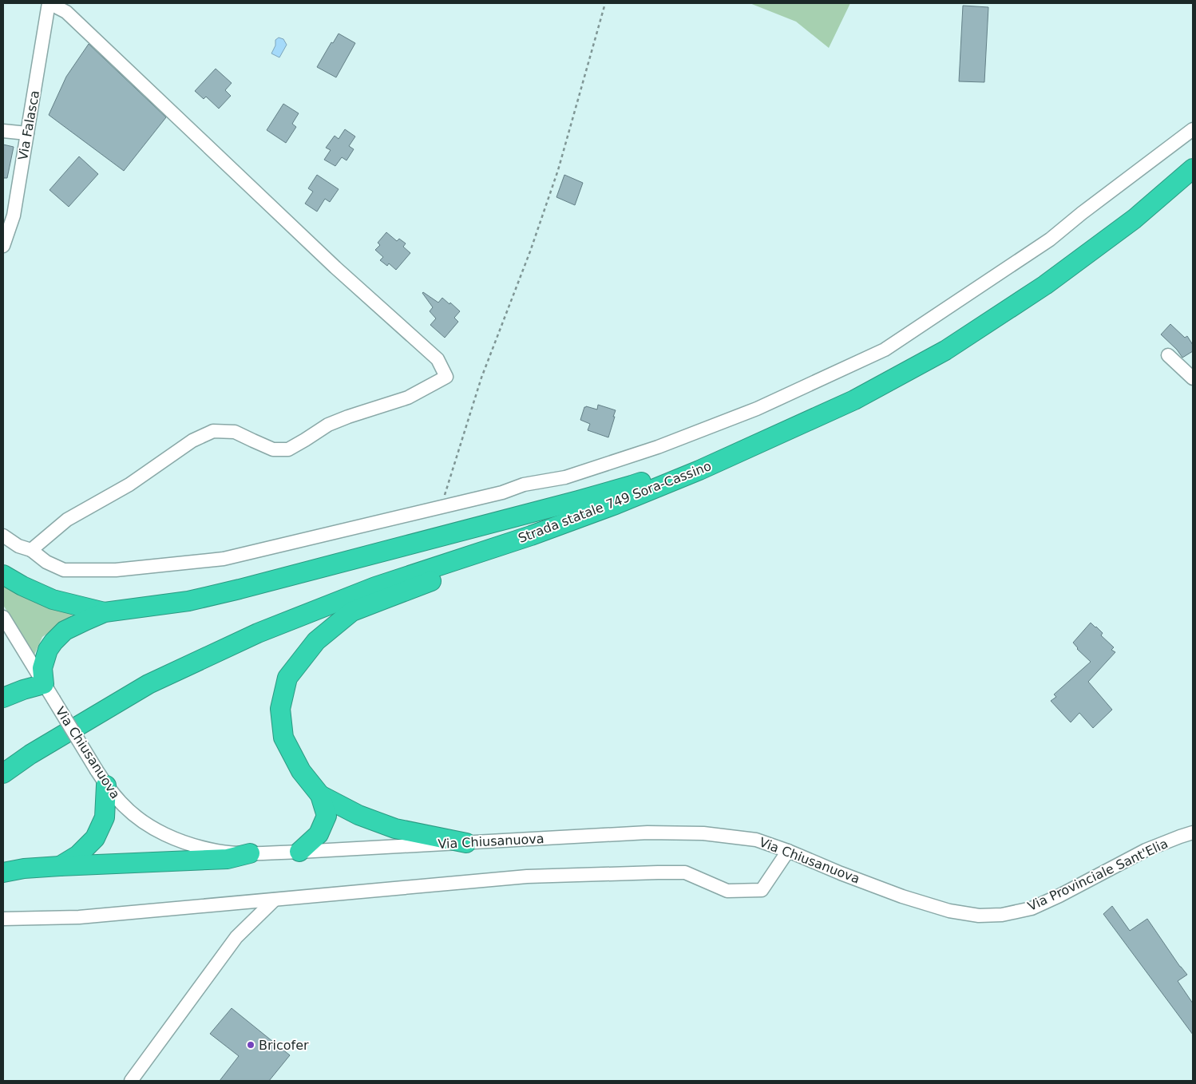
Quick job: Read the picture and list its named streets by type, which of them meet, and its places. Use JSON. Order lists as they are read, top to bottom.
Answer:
{
  "streets": {
    "highway": ["Strada statale 749 Sora-Cassino"],
    "street": ["Via Falasca", "Via Chiusanuova", "Via Provinciale Sant'Elia"]
  },
  "crossings": [
    ["Via Chiusanuova", "Via Provinciale Sant'Elia"]
  ],
  "places": ["Bricofer"]
}
